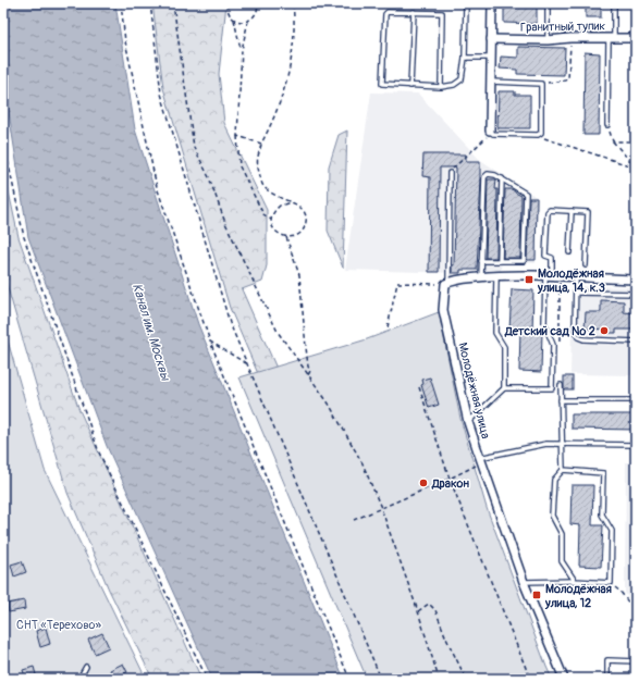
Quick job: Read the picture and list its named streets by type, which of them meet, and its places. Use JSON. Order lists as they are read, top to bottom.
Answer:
{
  "streets": {
    "street": ["Гранитный тупик", "Молодёжная улица"]
  },
  "water": ["Канал им. Москвы"],
  "parks": ["СНТ «Терехово»"],
  "places": {
    "transit": ["Молодёжная улица, 14, к.3", "Молодёжная улица, 12"],
    "other": ["Детский сад № 2", "Дракон"]
  }
}
